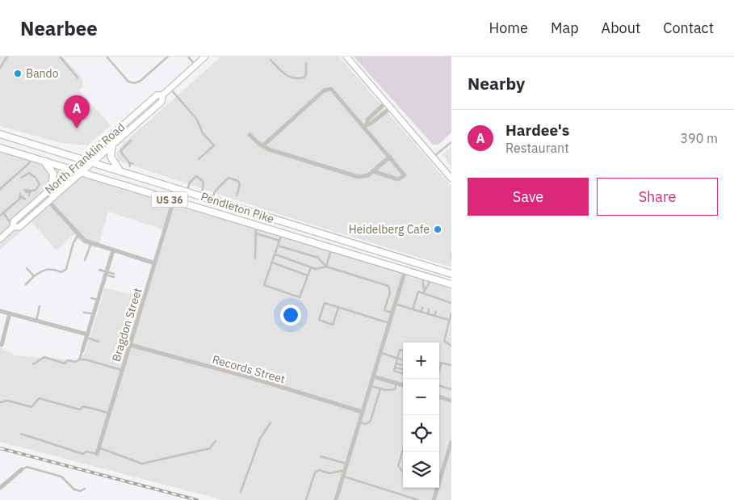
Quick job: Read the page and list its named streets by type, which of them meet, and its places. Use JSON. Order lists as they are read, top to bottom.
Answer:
{
  "streets": {
    "main road": ["North Franklin Road", "US 36", "Pendleton Pike"],
    "street": ["Bragdon Street", "Records Street"]
  },
  "crossings": [
    ["North Franklin Road", "Pendleton Pike"],
    ["Pendleton Pike", "Bragdon Street"],
    ["Bragdon Street", "Records Street"]
  ],
  "places": ["Bando", "Heidelberg Cafe"],
  "page": {
    "header": "Nearbee",
    "nav": [
      "Home",
      "Map",
      "About",
      "Contact"
    ],
    "heading": "Nearby",
    "pins": "A",
    "list": [
      {
        "mark": "A",
        "name": "Hardee's",
        "note": "Restaurant",
        "value": "390 m"
      }
    ],
    "buttons": ["Save", "Share"],
    "map_buttons": ["+", "−"]
  }
}
